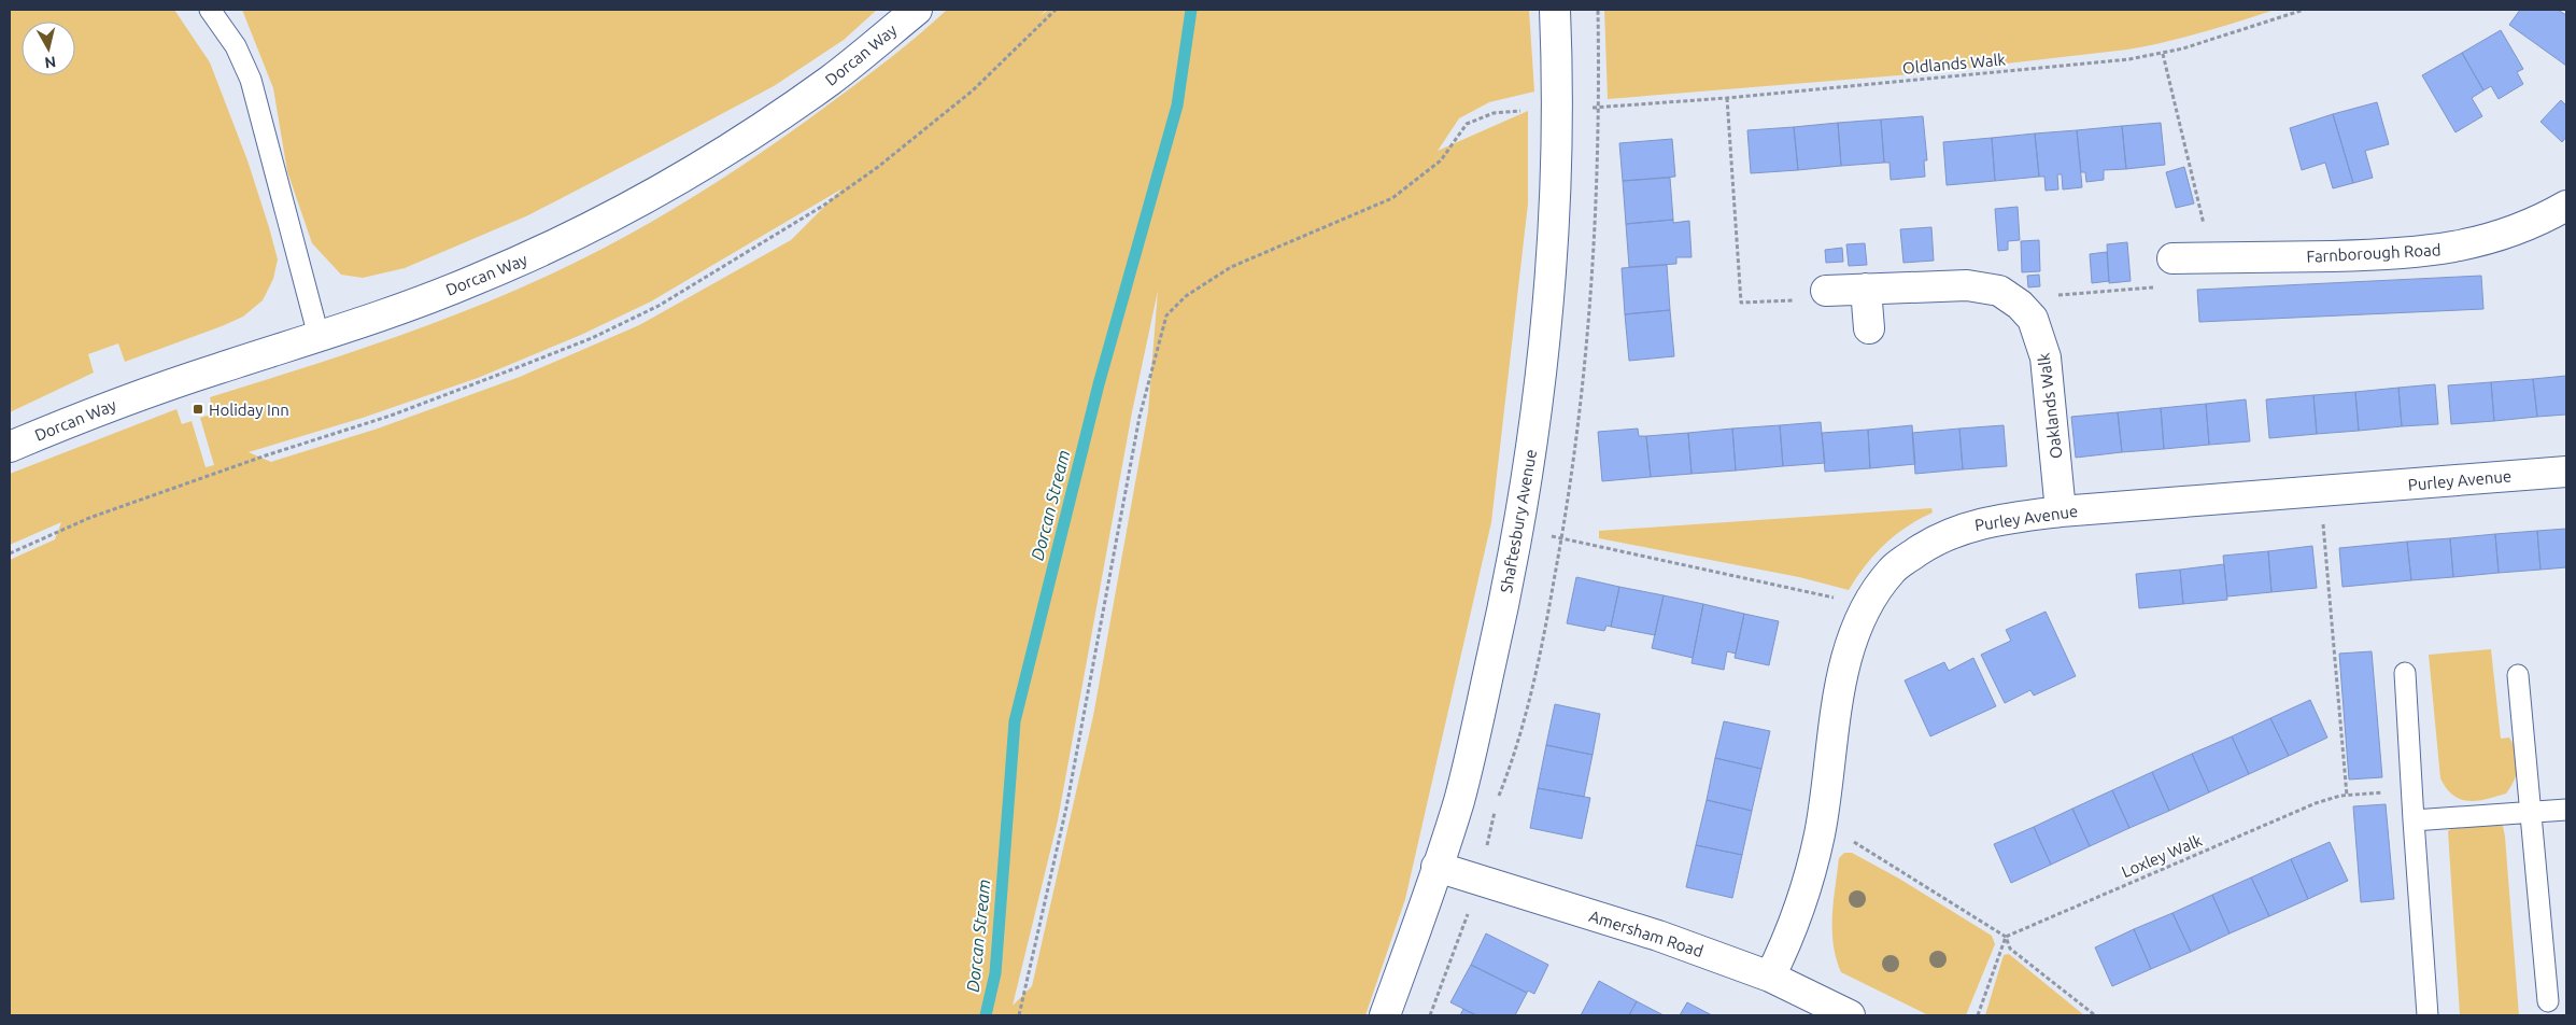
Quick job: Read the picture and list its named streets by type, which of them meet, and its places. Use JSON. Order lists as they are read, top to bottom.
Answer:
{
  "streets": {
    "street": [
      "Dorcan Way",
      "Farnborough Road",
      "Oaklands Walk",
      "Purley Avenue",
      "Shaftesbury Avenue",
      "Amersham Road"
    ],
    "path": ["Oldlands Walk", "Loxley Walk"]
  },
  "crossings": [
    ["Oaklands Walk", "Purley Avenue"],
    ["Purley Avenue", "Amersham Road"],
    ["Shaftesbury Avenue", "Amersham Road"]
  ],
  "water": ["Dorcan Stream"],
  "places": {
    "transit": ["Holiday Inn"]
  },
  "north": "bottom"
}
